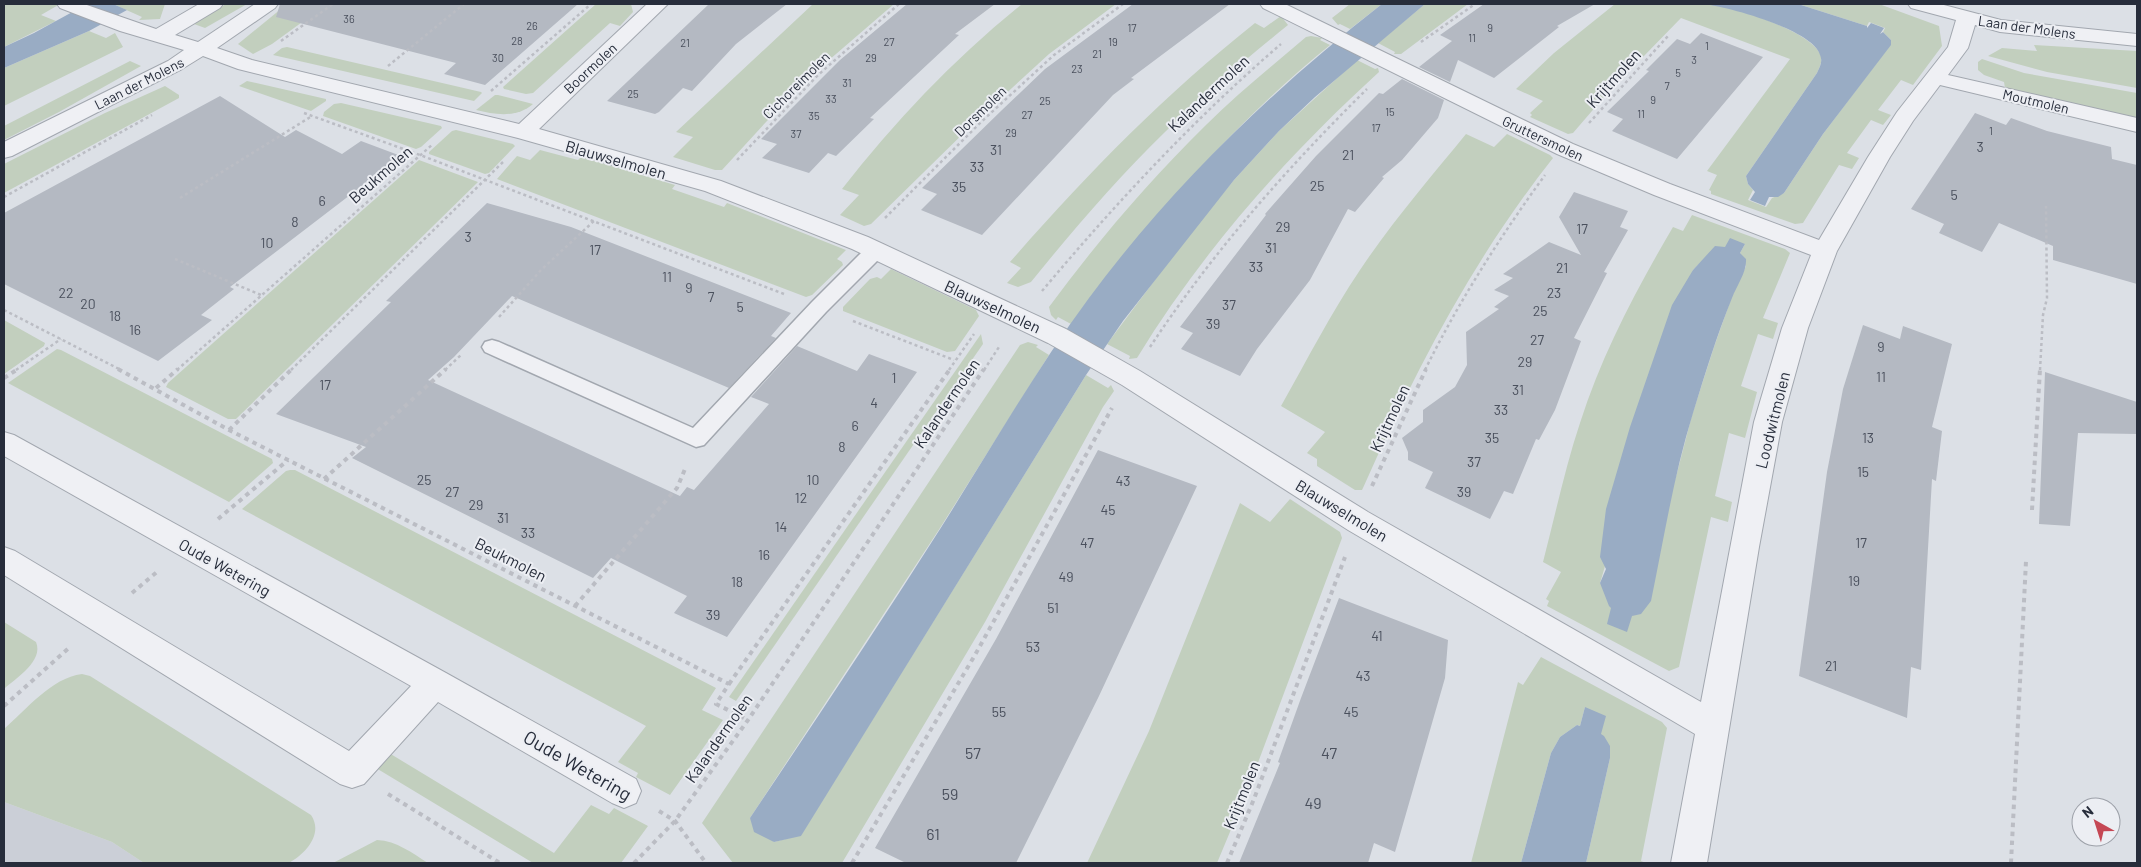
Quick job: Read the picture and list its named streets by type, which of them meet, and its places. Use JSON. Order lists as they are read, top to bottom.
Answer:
{
  "streets": {
    "street": [
      "Laan der Molens",
      "Boormolen",
      "Moutmolen",
      "Gruttersmolen",
      "Blauwselmolen",
      "Loodwitmolen",
      "Oude Wetering"
    ],
    "path": [
      "Krijtmolen",
      "Cichoreimolen",
      "Kalandermolen",
      "Dorsmolen",
      "Beukmolen"
    ]
  },
  "crossings": [
    ["Laan der Molens", "Blauwselmolen"],
    ["Laan der Molens", "Loodwitmolen"],
    ["Boormolen", "Blauwselmolen"],
    ["Krijtmolen", "Gruttersmolen"],
    ["Krijtmolen", "Blauwselmolen"],
    ["Cichoreimolen", "Blauwselmolen"],
    ["Kalandermolen", "Gruttersmolen"],
    ["Kalandermolen", "Blauwselmolen"],
    ["Kalandermolen", "Oude Wetering"],
    ["Moutmolen", "Loodwitmolen"],
    ["Dorsmolen", "Blauwselmolen"],
    ["Gruttersmolen", "Loodwitmolen"],
    ["Blauwselmolen", "Beukmolen"],
    ["Blauwselmolen", "Loodwitmolen"]
  ],
  "house_numbers": [
    "36",
    "26",
    "17",
    "9",
    "11",
    "28",
    "27",
    "19",
    "21",
    "1",
    "21",
    "30",
    "29",
    "3",
    "23",
    "5",
    "31",
    "7",
    "25",
    "33",
    "9",
    "25",
    "15",
    "11",
    "27",
    "35",
    "17",
    "1",
    "29",
    "37",
    "3",
    "31",
    "21",
    "33",
    "25",
    "35",
    "5",
    "6",
    "8",
    "29",
    "17",
    "3",
    "10",
    "31",
    "17",
    "33",
    "21",
    "11",
    "9",
    "22",
    "23",
    "7",
    "20",
    "37",
    "5",
    "25",
    "18",
    "39",
    "16",
    "27",
    "9",
    "29",
    "11",
    "1",
    "17",
    "31",
    "4",
    "33",
    "6",
    "35",
    "13",
    "8",
    "37",
    "15",
    "25",
    "10",
    "43",
    "27",
    "39",
    "12",
    "29",
    "45",
    "31",
    "14",
    "33",
    "47",
    "17",
    "16",
    "49",
    "19",
    "18",
    "51",
    "39",
    "41",
    "53",
    "21",
    "43",
    "55",
    "45",
    "57",
    "47",
    "59",
    "49",
    "61"
  ],
  "north": "top left"
}
